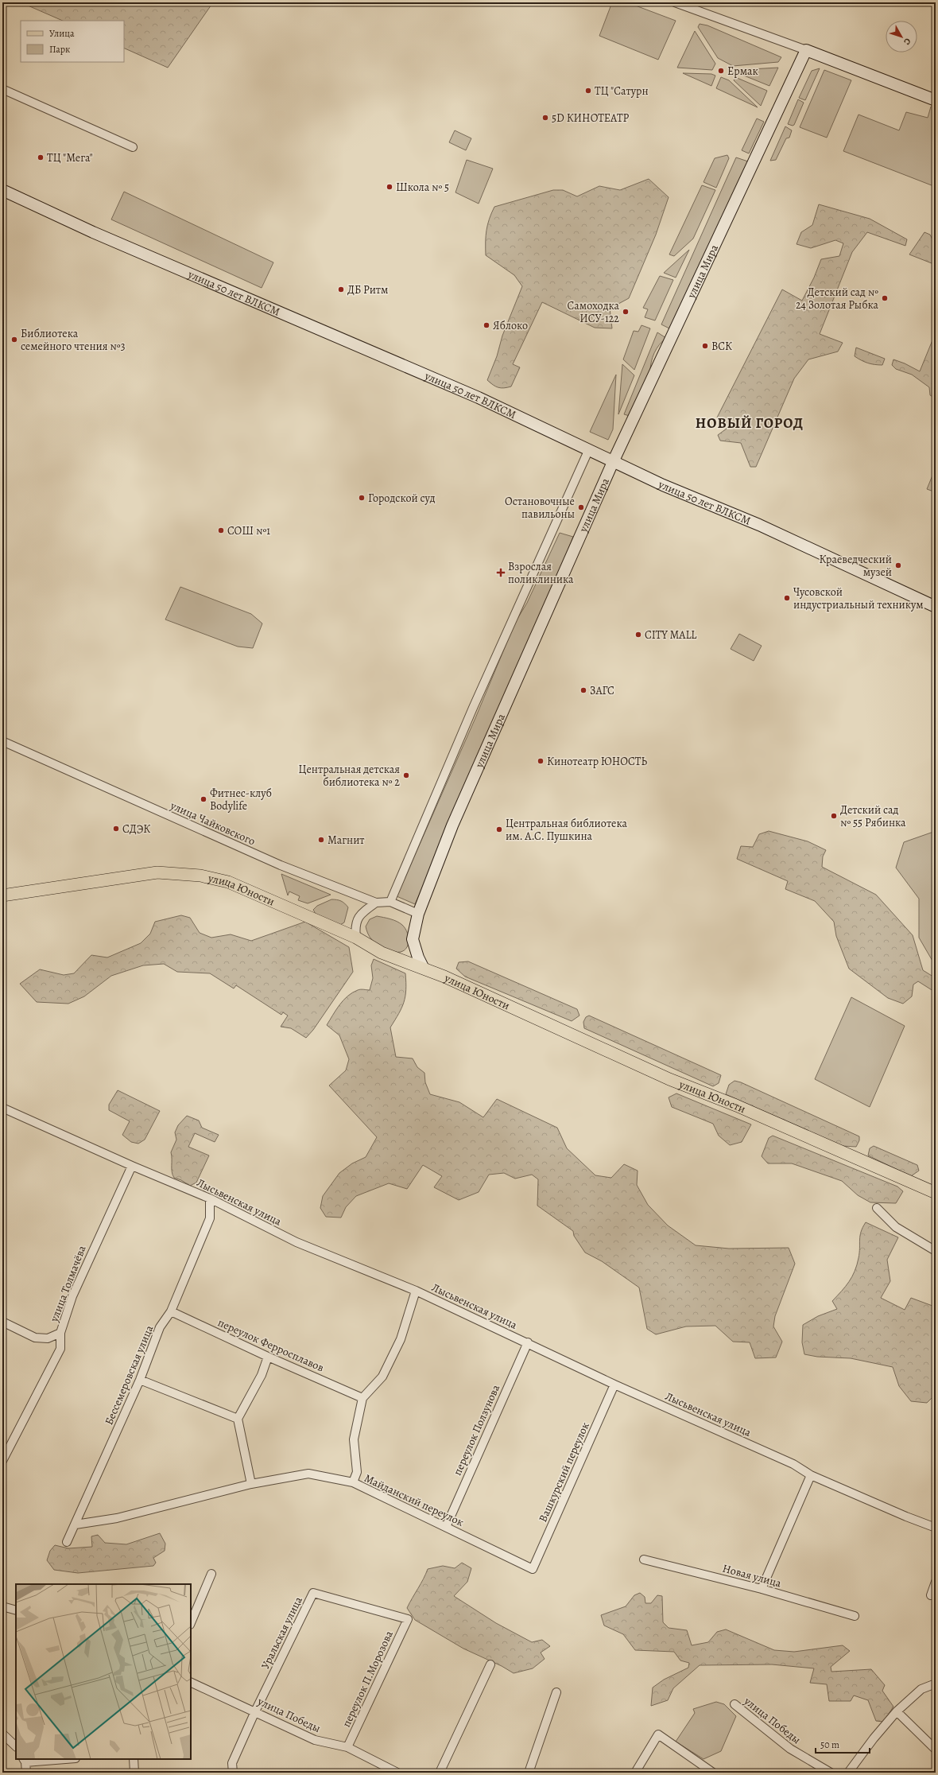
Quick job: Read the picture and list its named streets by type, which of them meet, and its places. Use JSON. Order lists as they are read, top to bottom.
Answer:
{
  "streets": {
    "main road": ["улица Юности"],
    "street": [
      "улица Мира",
      "улица 50 лет ВЛКСМ",
      "улица Чайковского",
      "Лысьвенская улица",
      "улица Толмачёва",
      "переулок Ферросплавов",
      "Бессемеровская улица",
      "переулок Ползунова",
      "Вашкурский переулок",
      "Майданский переулок",
      "Новая улица",
      "Уральская улица",
      "переулок П.Морозова",
      "улица Победы"
    ]
  },
  "crossings": [
    ["улица Мира", "улица 50 лет ВЛКСМ"],
    ["улица Мира", "улица Чайковского"],
    ["улица Мира", "улица Юности"],
    ["Лысьвенская улица", "улица Толмачёва"],
    ["Лысьвенская улица", "Бессемеровская улица"],
    ["Лысьвенская улица", "переулок Ползунова"],
    ["Лысьвенская улица", "Вашкурский переулок"],
    ["переулок Ферросплавов", "Бессемеровская улица"],
    ["переулок Ферросплавов", "Майданский переулок"],
    ["переулок Ползунова", "Майданский переулок"],
    ["Вашкурский переулок", "Майданский переулок"],
    ["Уральская улица", "переулок П.Морозова"],
    ["Уральская улица", "улица Победы"],
    ["переулок П.Морозова", "улица Победы"]
  ],
  "districts": ["НОВЫЙ ГОРОД"],
  "places": {
    "other": [
      "Ермак",
      "ТЦ \"Сатурн",
      "5D КИНОТЕАТР",
      "ТЦ \"Мега\"",
      "Школа № 5",
      "ДБ Ритм",
      "Детский сад № 24 Золотая Рыбка",
      "Самоходка ИСУ-122",
      "Яблоко",
      "Библиотека семейного чтения №3",
      "ВСК",
      "Городской суд",
      "Остановочные павильоны",
      "СОШ №1",
      "Краеведческий музей",
      "Чусовской индустриальный техникум",
      "CITY MALL",
      "ЗАГС",
      "Кинотеатр ЮНОСТЬ",
      "Центральная детская библиотека № 2",
      "Фитнес-клуб Bodylife",
      "Детский сад № 55 Рябинка",
      "СДЭК",
      "Центральная библиотека им. А.С. Пушкина",
      "Магнит"
    ],
    "health": ["Взрослая поликлиника"]
  },
  "legend": ["Улица", "Парк"],
  "scale_bar": "50 m",
  "north": "bottom right"
}
